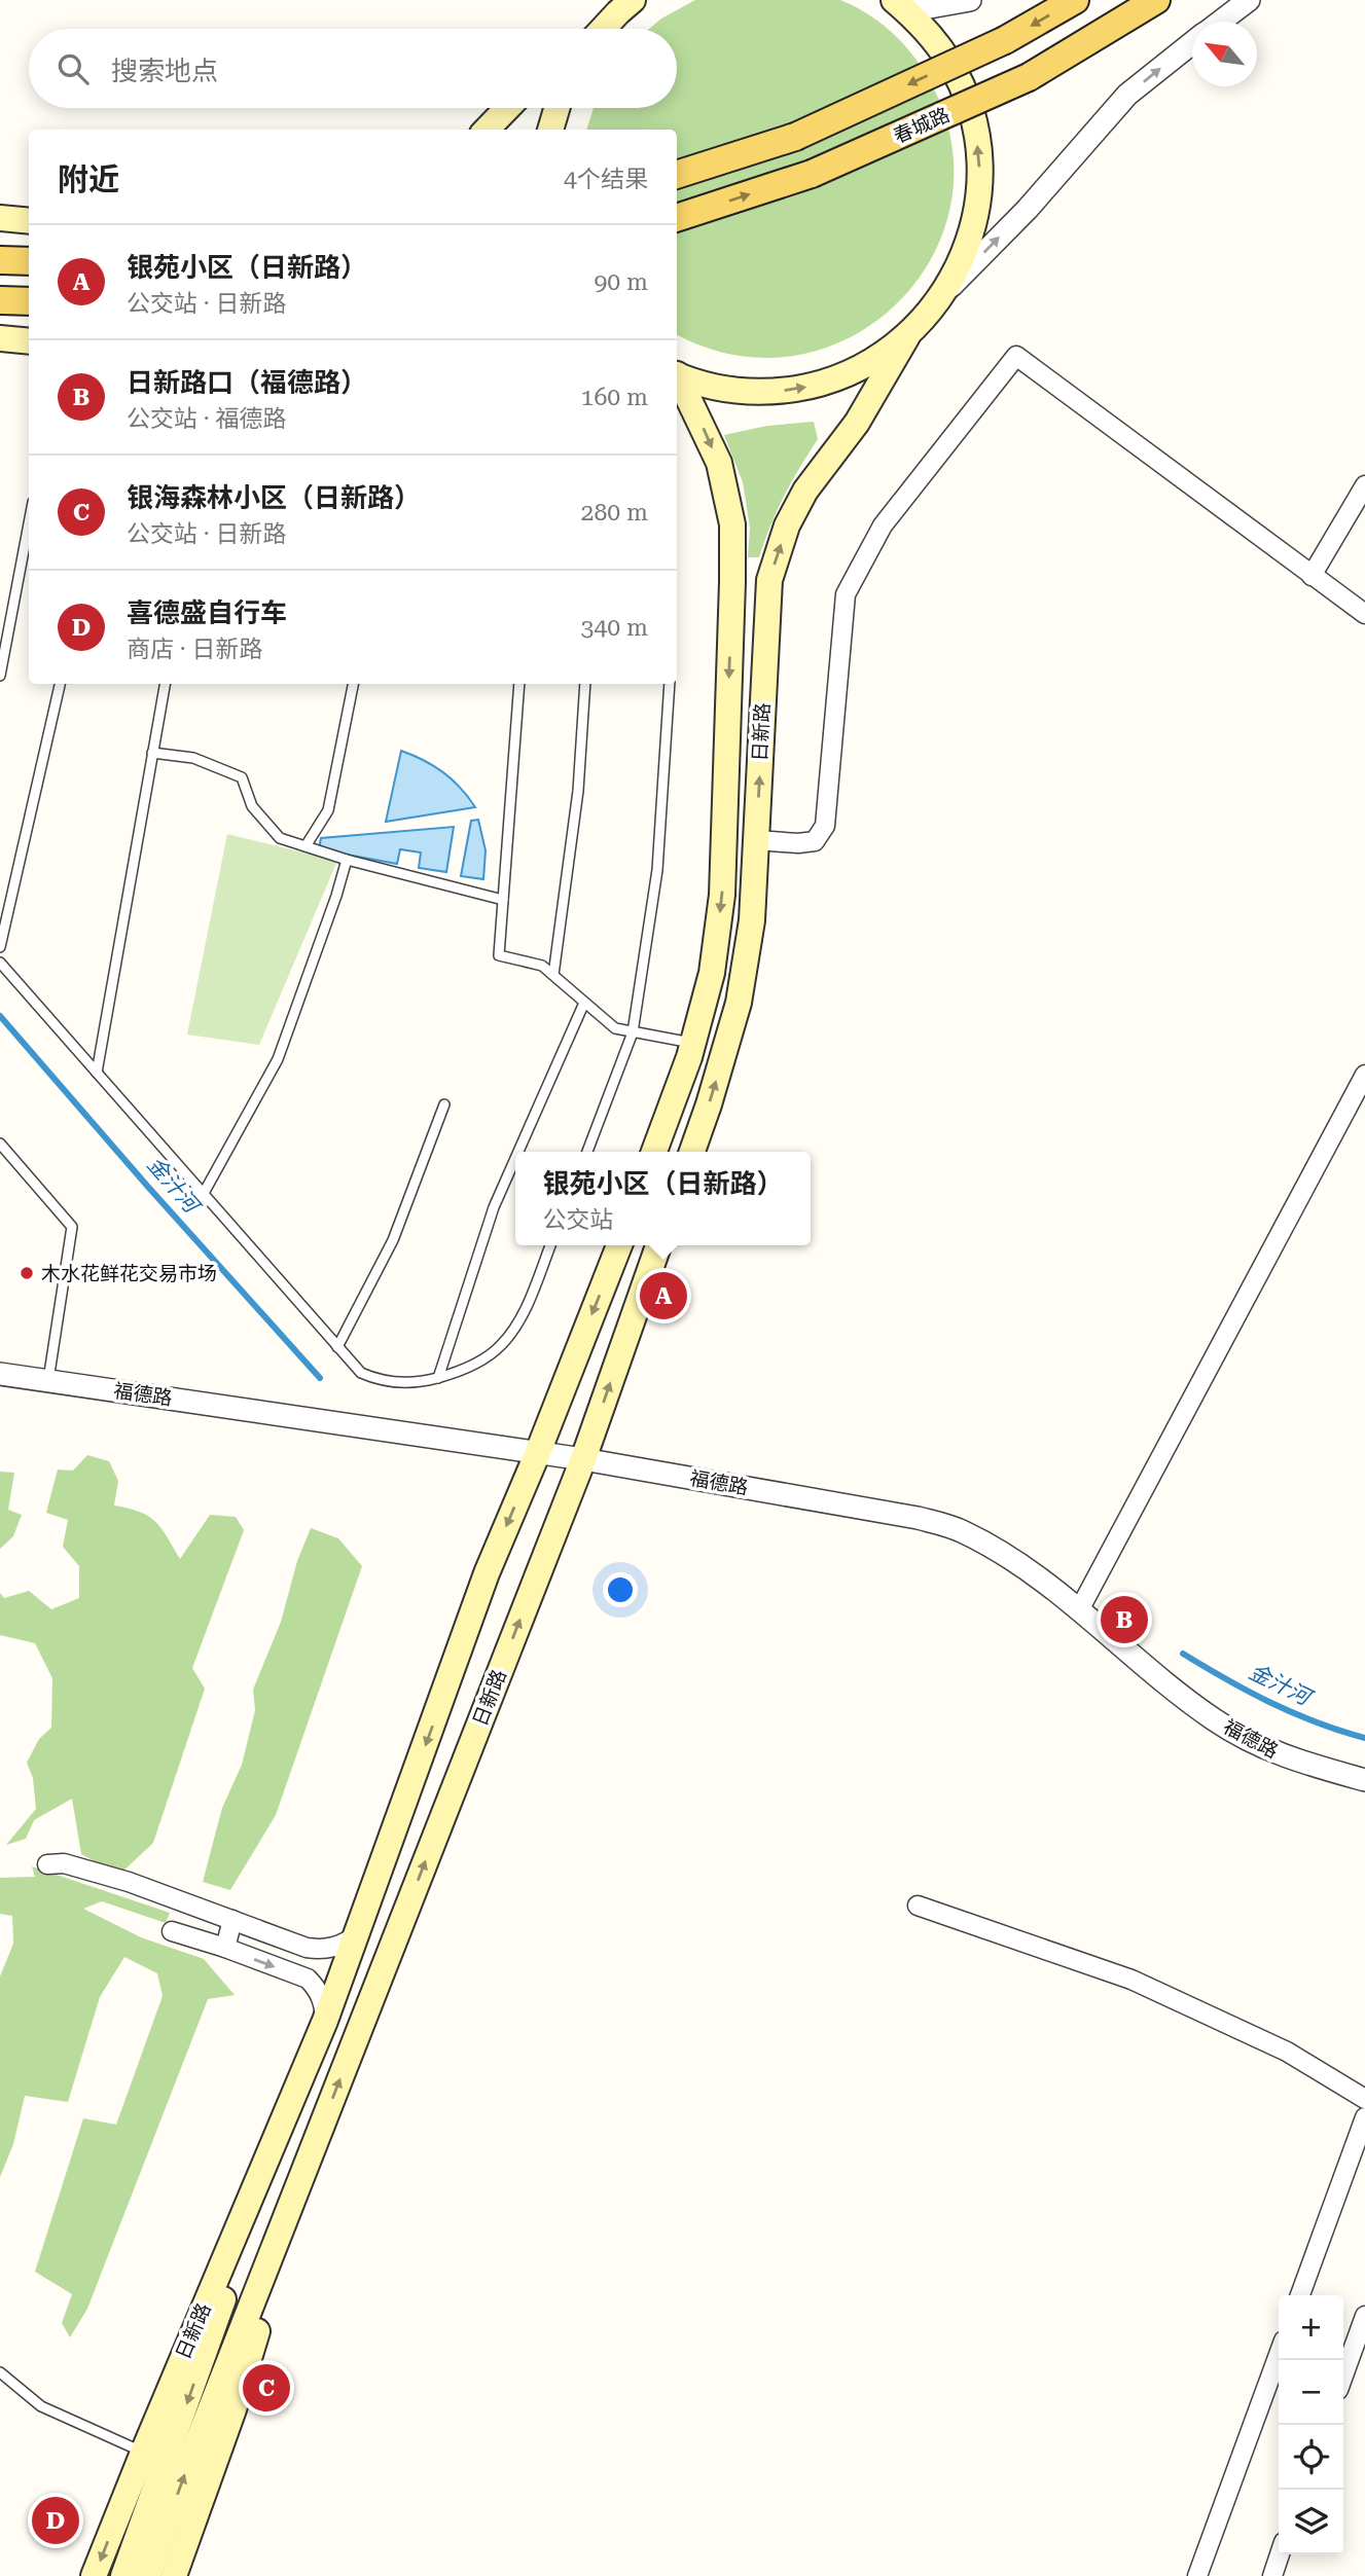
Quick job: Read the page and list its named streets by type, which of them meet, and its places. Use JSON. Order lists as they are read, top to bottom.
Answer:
{
  "streets": {
    "main road": ["春城路", "日新路"],
    "street": ["福德路"]
  },
  "crossings": [
    ["日新路", "福德路"]
  ],
  "water": ["金汁河"],
  "places": ["木水花鲜花交易市场"],
  "north": "top left",
  "page": {
    "search": "搜索地点",
    "heading": ["附近", "4个结果"],
    "list": [
      {
        "mark": "A",
        "name": "银苑小区（日新路）",
        "note": "公交站 · 日新路",
        "value": "90 m"
      },
      {
        "mark": "B",
        "name": "日新路口（福德路）",
        "note": "公交站 · 福德路",
        "value": "160 m"
      },
      {
        "mark": "C",
        "name": "银海森林小区（日新路）",
        "note": "公交站 · 日新路",
        "value": "280 m"
      },
      {
        "mark": "D",
        "name": "喜德盛自行车",
        "note": "商店 · 日新路",
        "value": "340 m"
      }
    ],
    "popup": ["银苑小区（日新路）", "公交站"],
    "pins": [
      "A",
      "B",
      "C",
      "D"
    ],
    "map_buttons": ["+", "−"]
  }
}
